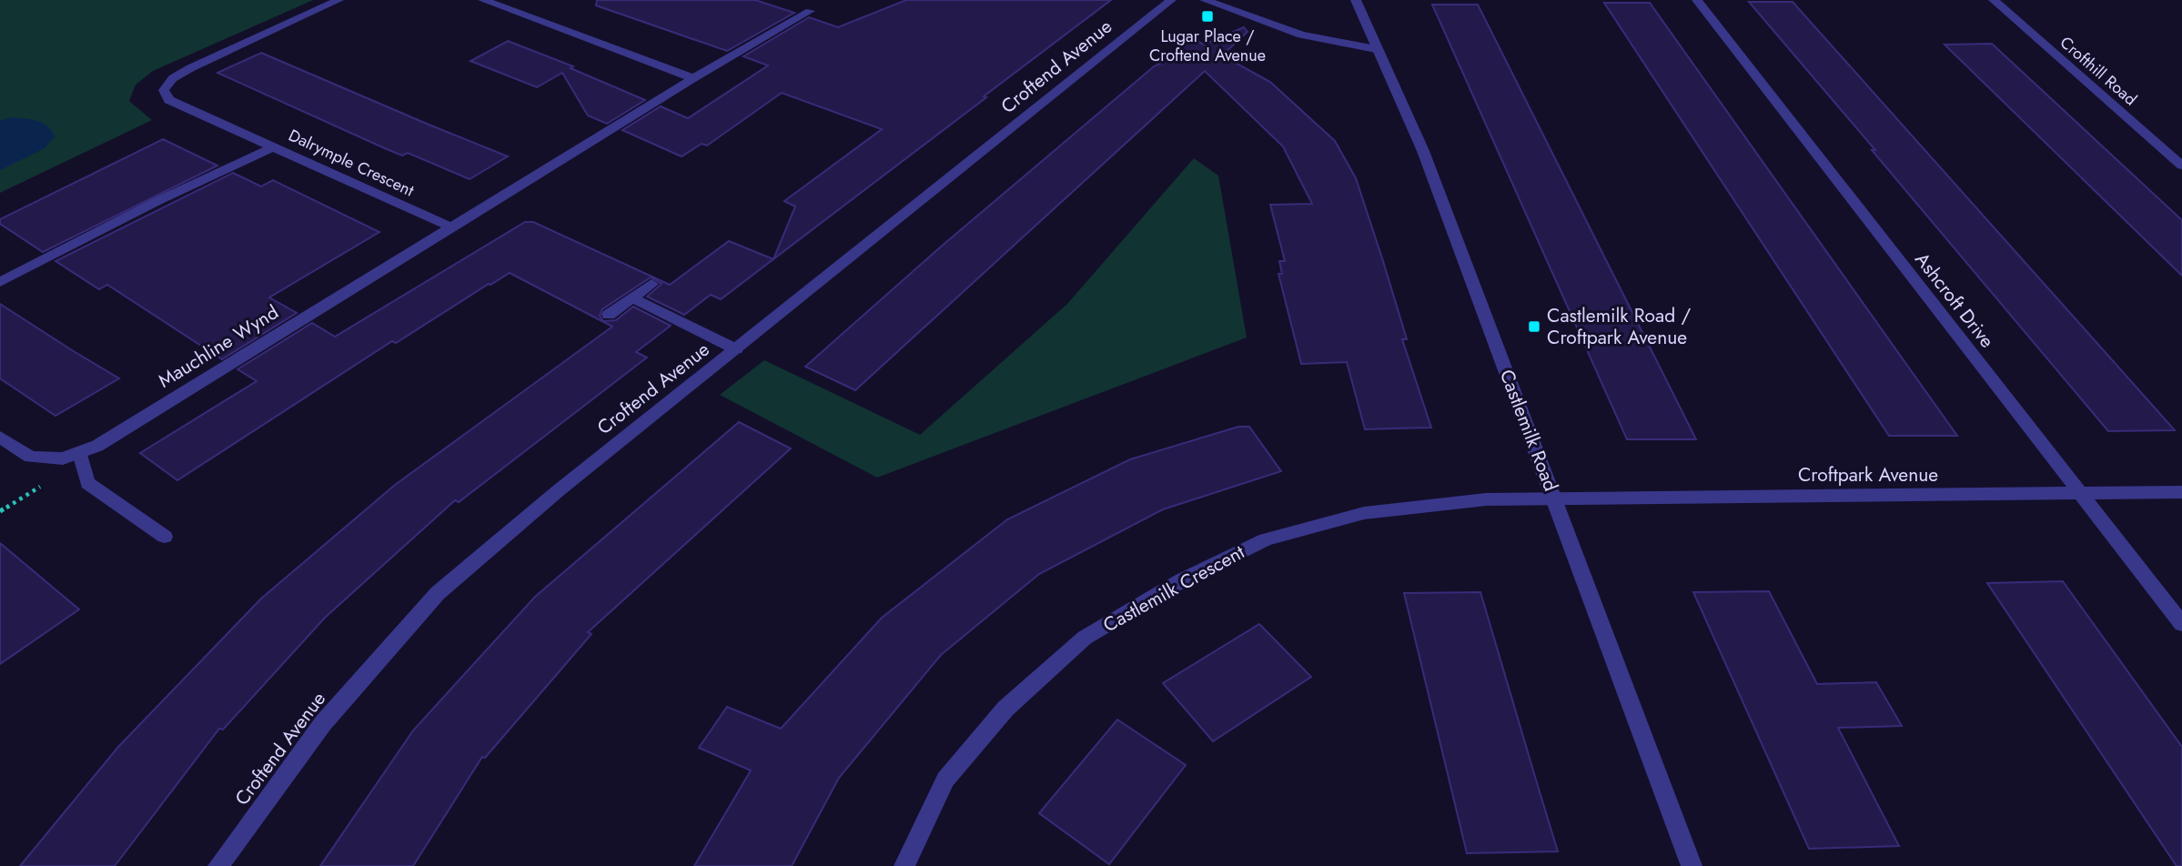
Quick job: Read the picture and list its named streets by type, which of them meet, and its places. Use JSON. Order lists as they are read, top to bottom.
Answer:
{
  "streets": {
    "street": [
      "Croftend Avenue",
      "Crofthill Road",
      "Dalrymple Crescent",
      "Ashcroft Drive",
      "Mauchline Wynd",
      "Castlemilk Road",
      "Croftpark Avenue",
      "Castlemilk Crescent"
    ]
  },
  "crossings": [
    ["Dalrymple Crescent", "Mauchline Wynd"],
    ["Ashcroft Drive", "Croftpark Avenue"],
    ["Castlemilk Road", "Croftpark Avenue"],
    ["Castlemilk Road", "Castlemilk Crescent"],
    ["Croftpark Avenue", "Castlemilk Crescent"]
  ],
  "places": {
    "transit": ["Lugar Place / Croftend Avenue", "Castlemilk Road / Croftpark Avenue"]
  }
}
